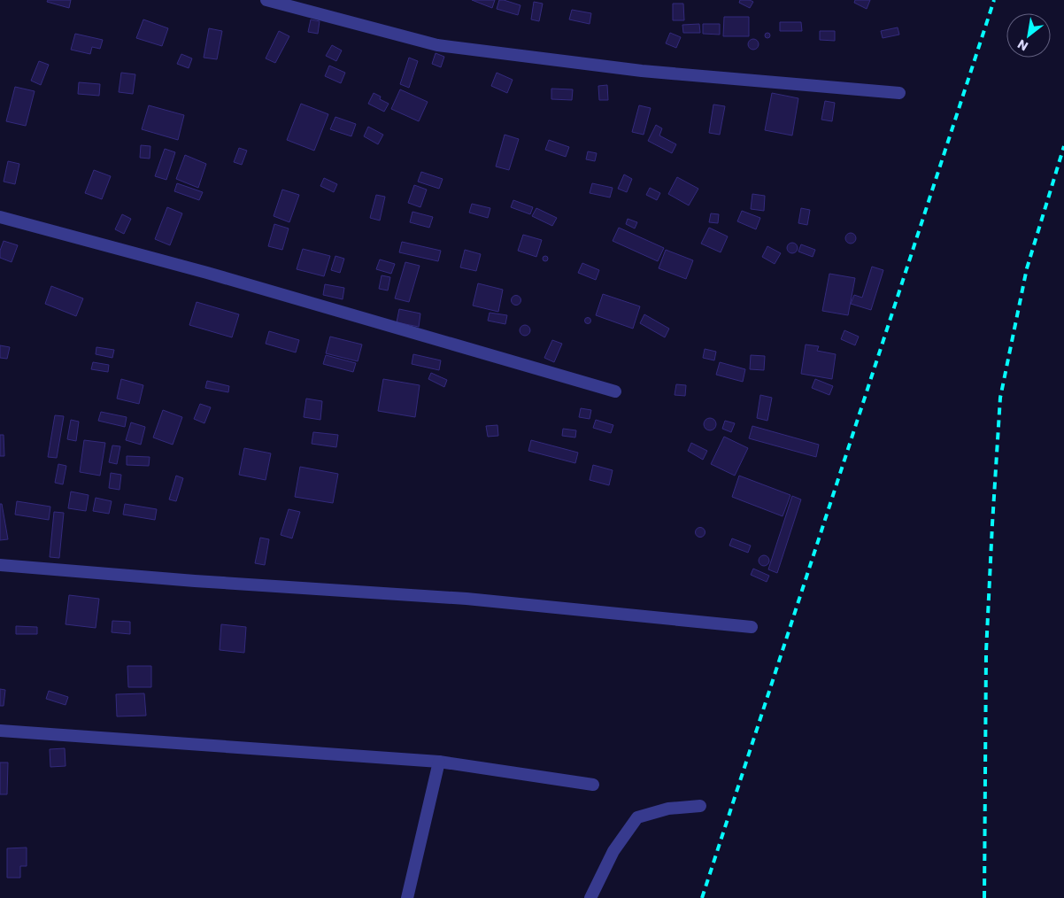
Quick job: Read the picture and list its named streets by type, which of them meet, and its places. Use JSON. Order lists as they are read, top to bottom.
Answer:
{
  "north": "bottom left"
}
